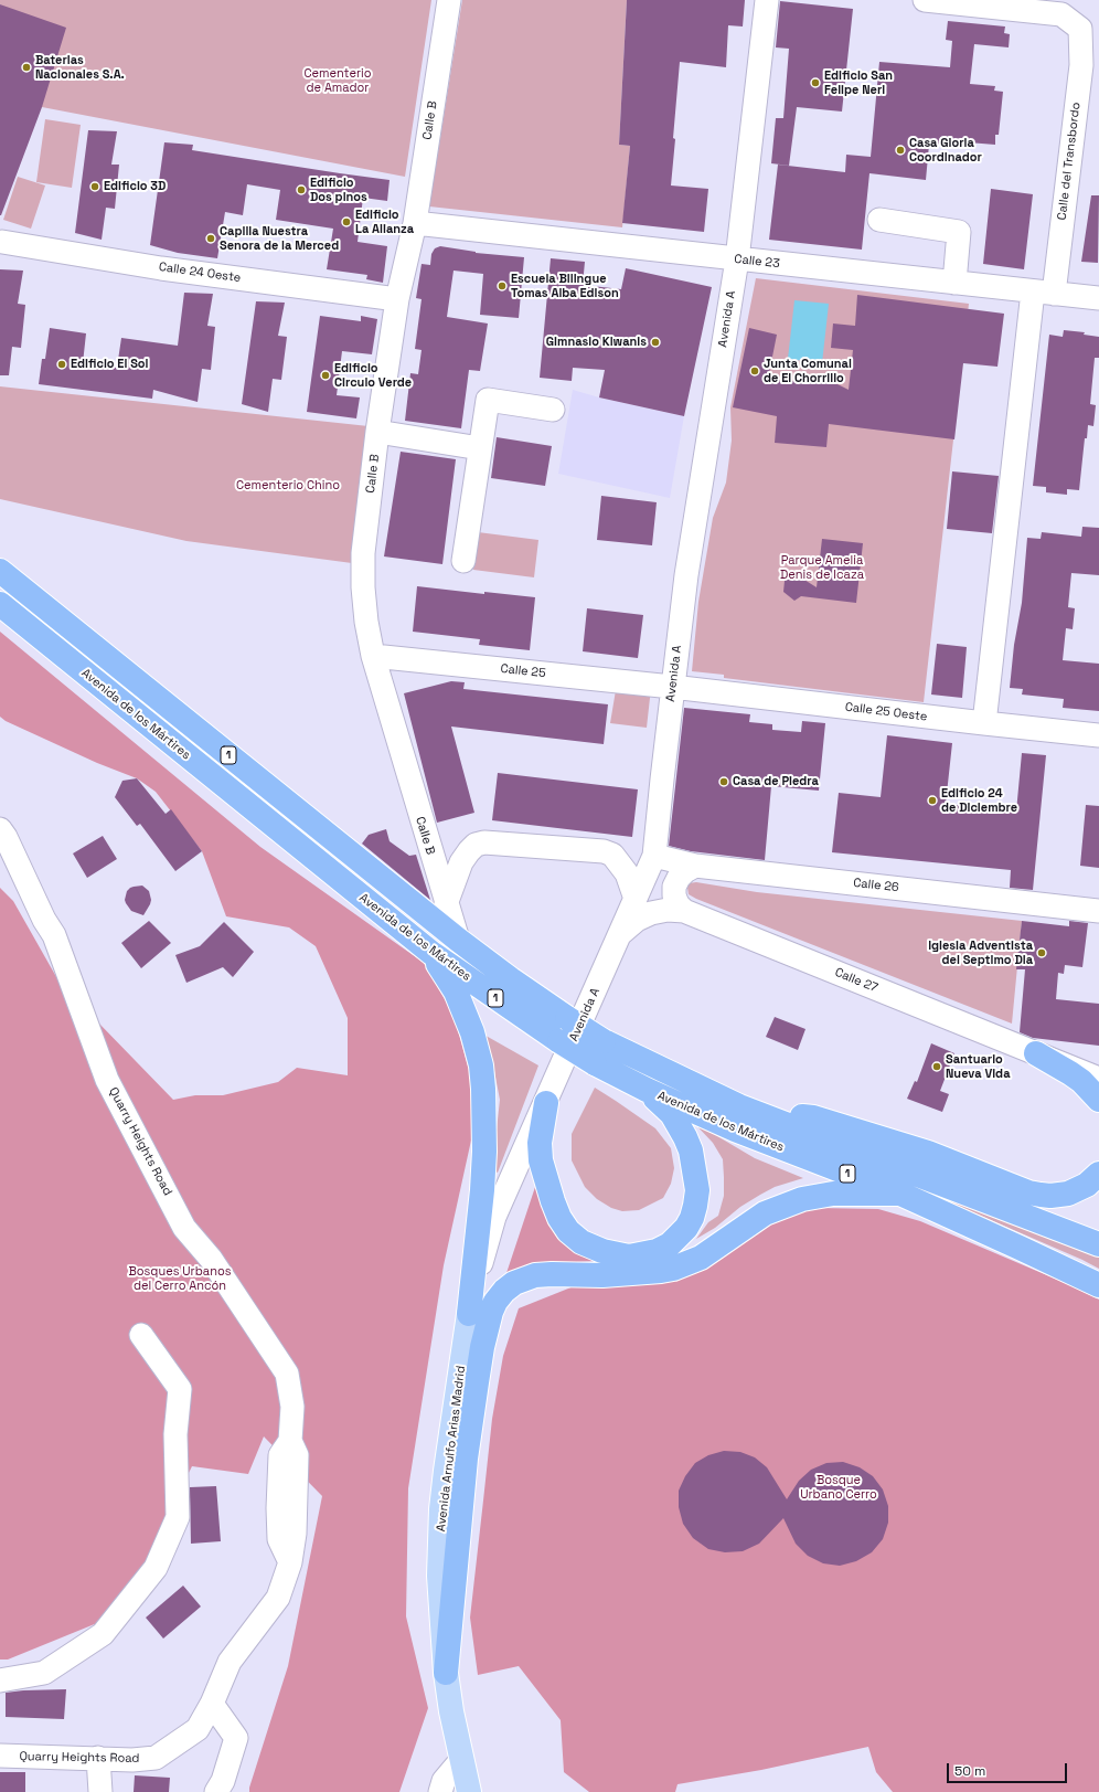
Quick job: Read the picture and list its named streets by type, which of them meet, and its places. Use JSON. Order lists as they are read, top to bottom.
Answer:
{
  "streets": {
    "highway": ["Avenida de los Mártires", "1"],
    "main road": ["Avenida Arnulfo Arias Madrid"],
    "street": [
      "Calle B",
      "Calle del Transbordo",
      "Calle 23",
      "Calle 24 Oeste",
      "Avenida A",
      "Calle 25",
      "Calle 25 Oeste",
      "Calle 26",
      "Calle 27",
      "Quarry Heights Road"
    ]
  },
  "crossings": [
    ["Calle B", "Calle 23"],
    ["Calle B", "Calle 24 Oeste"],
    ["Calle B", "Calle 25"],
    ["Calle B", "Avenida de los Mártires"],
    ["Calle del Transbordo", "Calle 23"],
    ["Calle del Transbordo", "Calle 25 Oeste"],
    ["Calle 23", "Avenida A"],
    ["Avenida A", "Calle 25"],
    ["Avenida A", "Calle 25 Oeste"],
    ["Avenida A", "Calle 26"],
    ["Avenida A", "Calle 27"],
    ["Avenida A", "Avenida Arnulfo Arias Madrid"],
    ["Calle 25", "Calle 25 Oeste"]
  ],
  "parks": [
    "Cementerio de Amador",
    "Cementerio Chino",
    "Parque Amelia Denis de Icaza",
    "Bosques Urbanos del Cerro Ancón",
    "Bosque Urbano Cerro"
  ],
  "places": [
    "Baterias Nacionales S.A.",
    "Edificio San Felipe Neri",
    "Casa Gloria Coordinador",
    "Edificio 3D",
    "Edificio Dos pinos",
    "Edificio La Alianza",
    "Capilla Nuestra Senora de la Merced",
    "Escuela Bilingue Tomas Alba Edison",
    "Gimnasio Kiwanis",
    "Edificio El Sol",
    "Junta Comunal de El Chorrillo",
    "Edificio Circulo Verde",
    "Casa de Piedra",
    "Edificio 24 de Diciembre",
    "Iglesia Adventista del Septimo Dia",
    "Santuario Nueva Vida"
  ],
  "scale_bar": "50 m"
}
